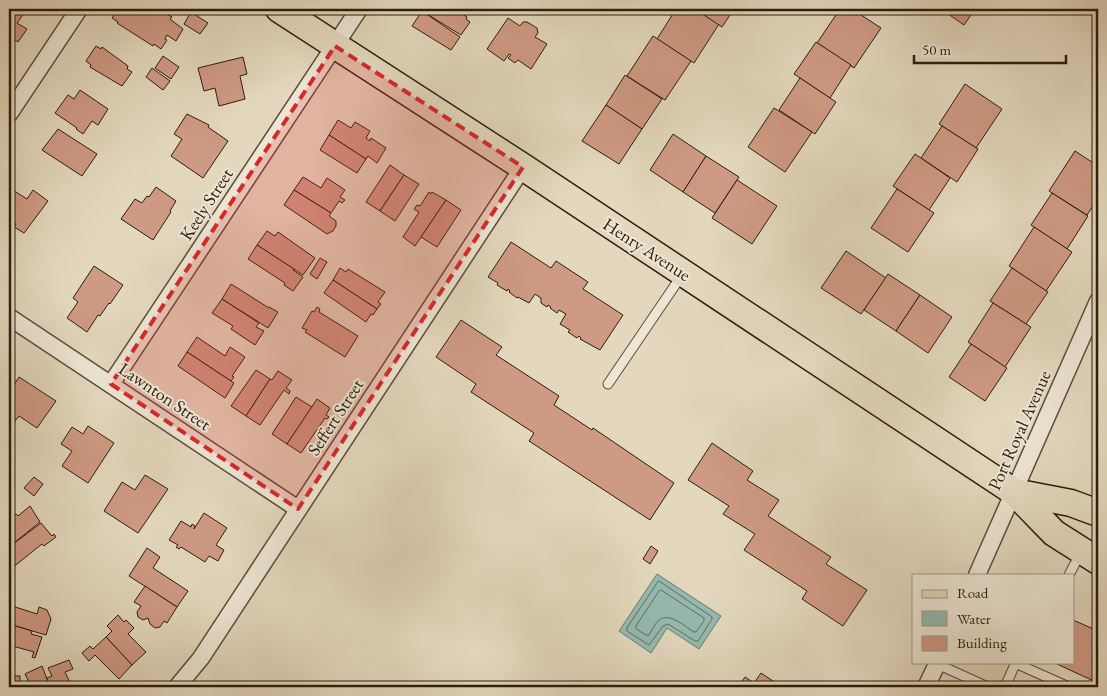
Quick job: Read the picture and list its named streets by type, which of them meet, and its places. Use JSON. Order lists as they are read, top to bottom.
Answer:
{
  "streets": {
    "main road": ["Henry Avenue"],
    "street": [
      "Keely Street",
      "Lawnton Street",
      "Seffert Street",
      "Port Royal Avenue"
    ]
  },
  "crossings": [
    ["Keely Street", "Henry Avenue"],
    ["Keely Street", "Lawnton Street"],
    ["Henry Avenue", "Seffert Street"],
    ["Henry Avenue", "Port Royal Avenue"],
    ["Lawnton Street", "Seffert Street"]
  ],
  "legend": ["Road", "Water", "Building"],
  "scale_bar": "50 m"
}
